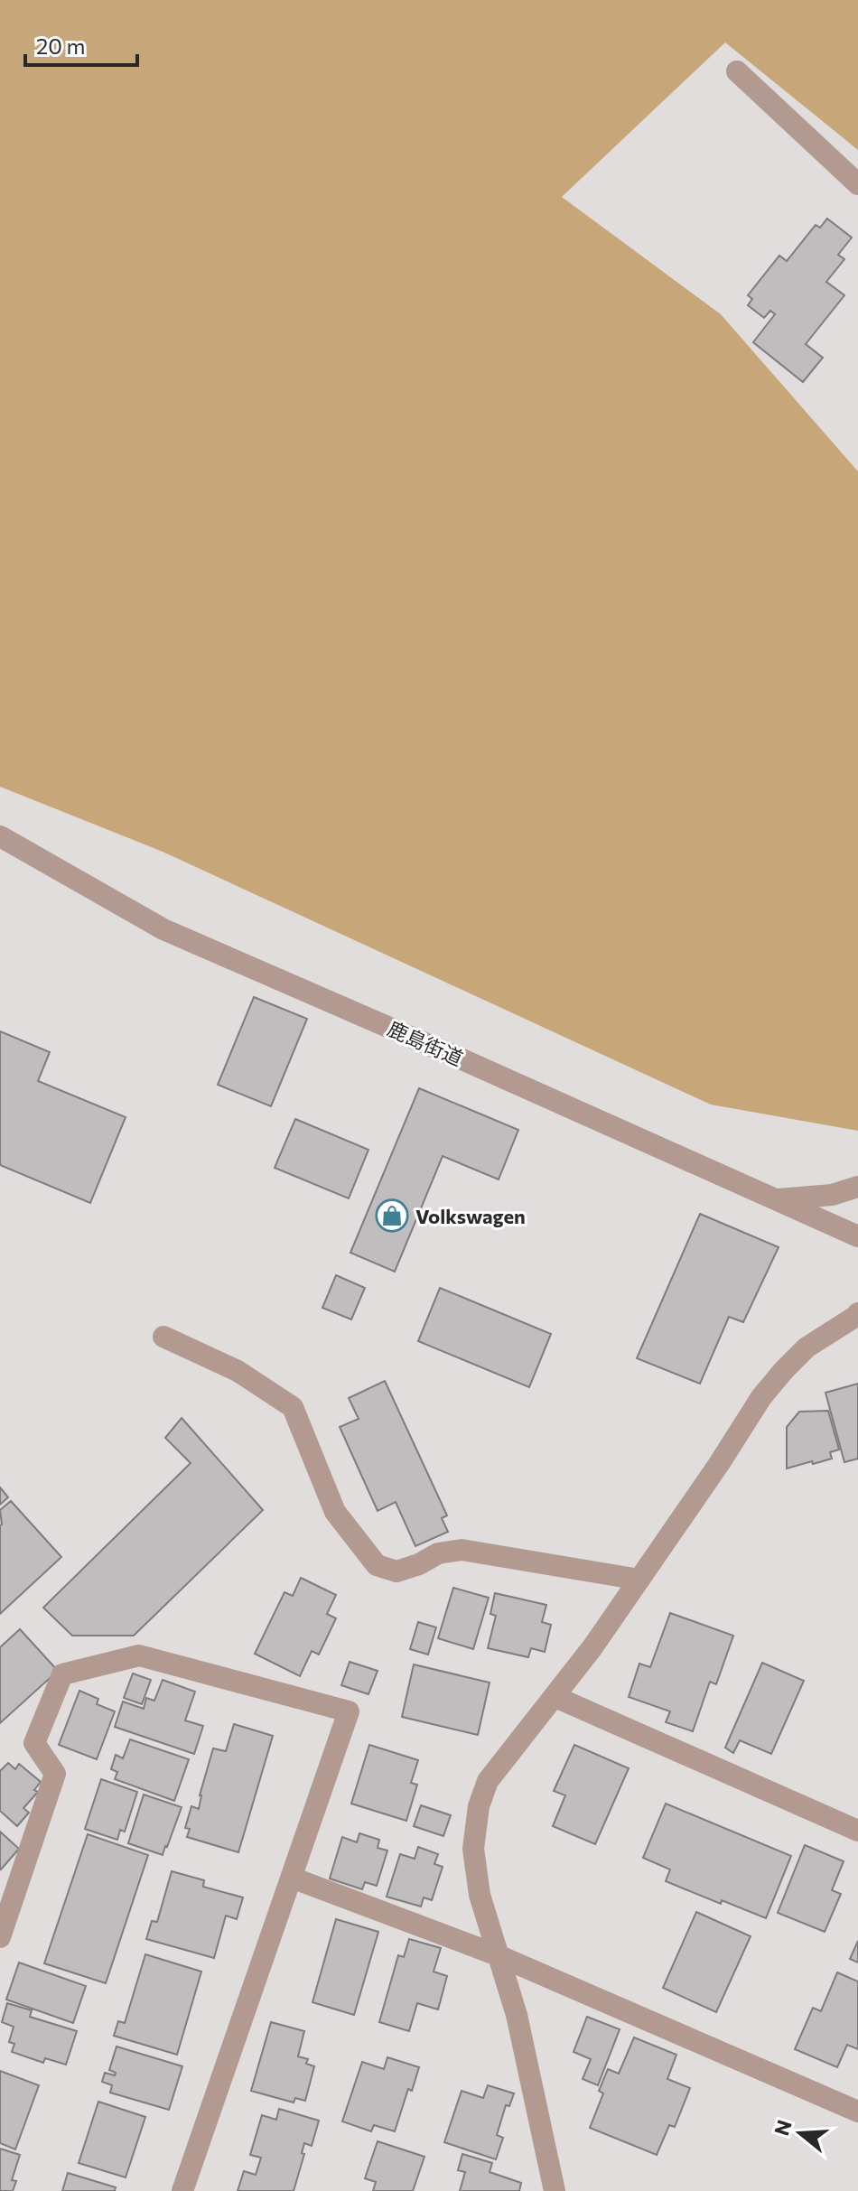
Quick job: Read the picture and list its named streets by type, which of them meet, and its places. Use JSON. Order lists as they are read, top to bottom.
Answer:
{
  "streets": {
    "street": ["鹿島街道"]
  },
  "places": {
    "shop": ["Volkswagen"]
  },
  "scale_bar": "20 m",
  "north": "left"
}
